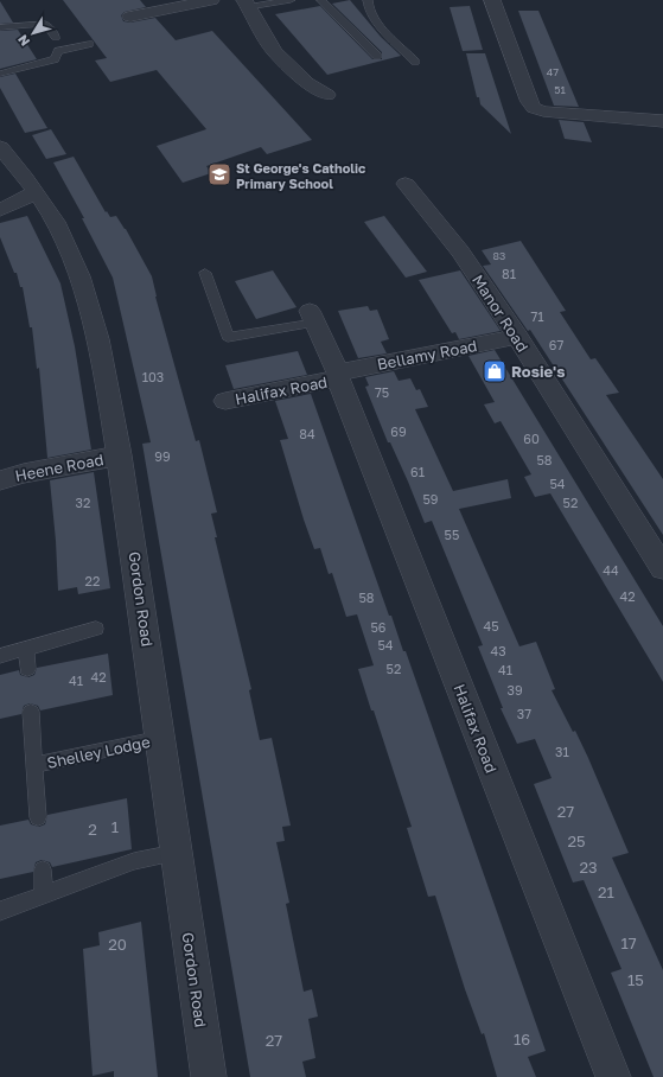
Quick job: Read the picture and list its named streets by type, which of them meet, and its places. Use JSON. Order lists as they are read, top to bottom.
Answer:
{
  "streets": {
    "street": [
      "Manor Road",
      "Bellamy Road",
      "Halifax Road",
      "Heene Road",
      "Gordon Road"
    ],
    "lane": ["Shelley Lodge"]
  },
  "crossings": [
    ["Manor Road", "Bellamy Road"],
    ["Bellamy Road", "Halifax Road"],
    ["Heene Road", "Gordon Road"],
    ["Gordon Road", "Shelley Lodge"]
  ],
  "places": {
    "school or university": ["St George's Catholic Primary School"],
    "shop": ["Rosie's"]
  },
  "house_numbers": [
    "47",
    "51",
    "83",
    "81",
    "71",
    "67",
    "103",
    "75",
    "69",
    "84",
    "60",
    "99",
    "58",
    "61",
    "54",
    "59",
    "32",
    "52",
    "55",
    "44",
    "22",
    "42",
    "58",
    "45",
    "56",
    "54",
    "43",
    "52",
    "41",
    "42",
    "41",
    "39",
    "37",
    "31",
    "27",
    "1",
    "2",
    "25",
    "23",
    "21",
    "17",
    "20",
    "15",
    "16",
    "27"
  ],
  "north": "bottom left"
}
